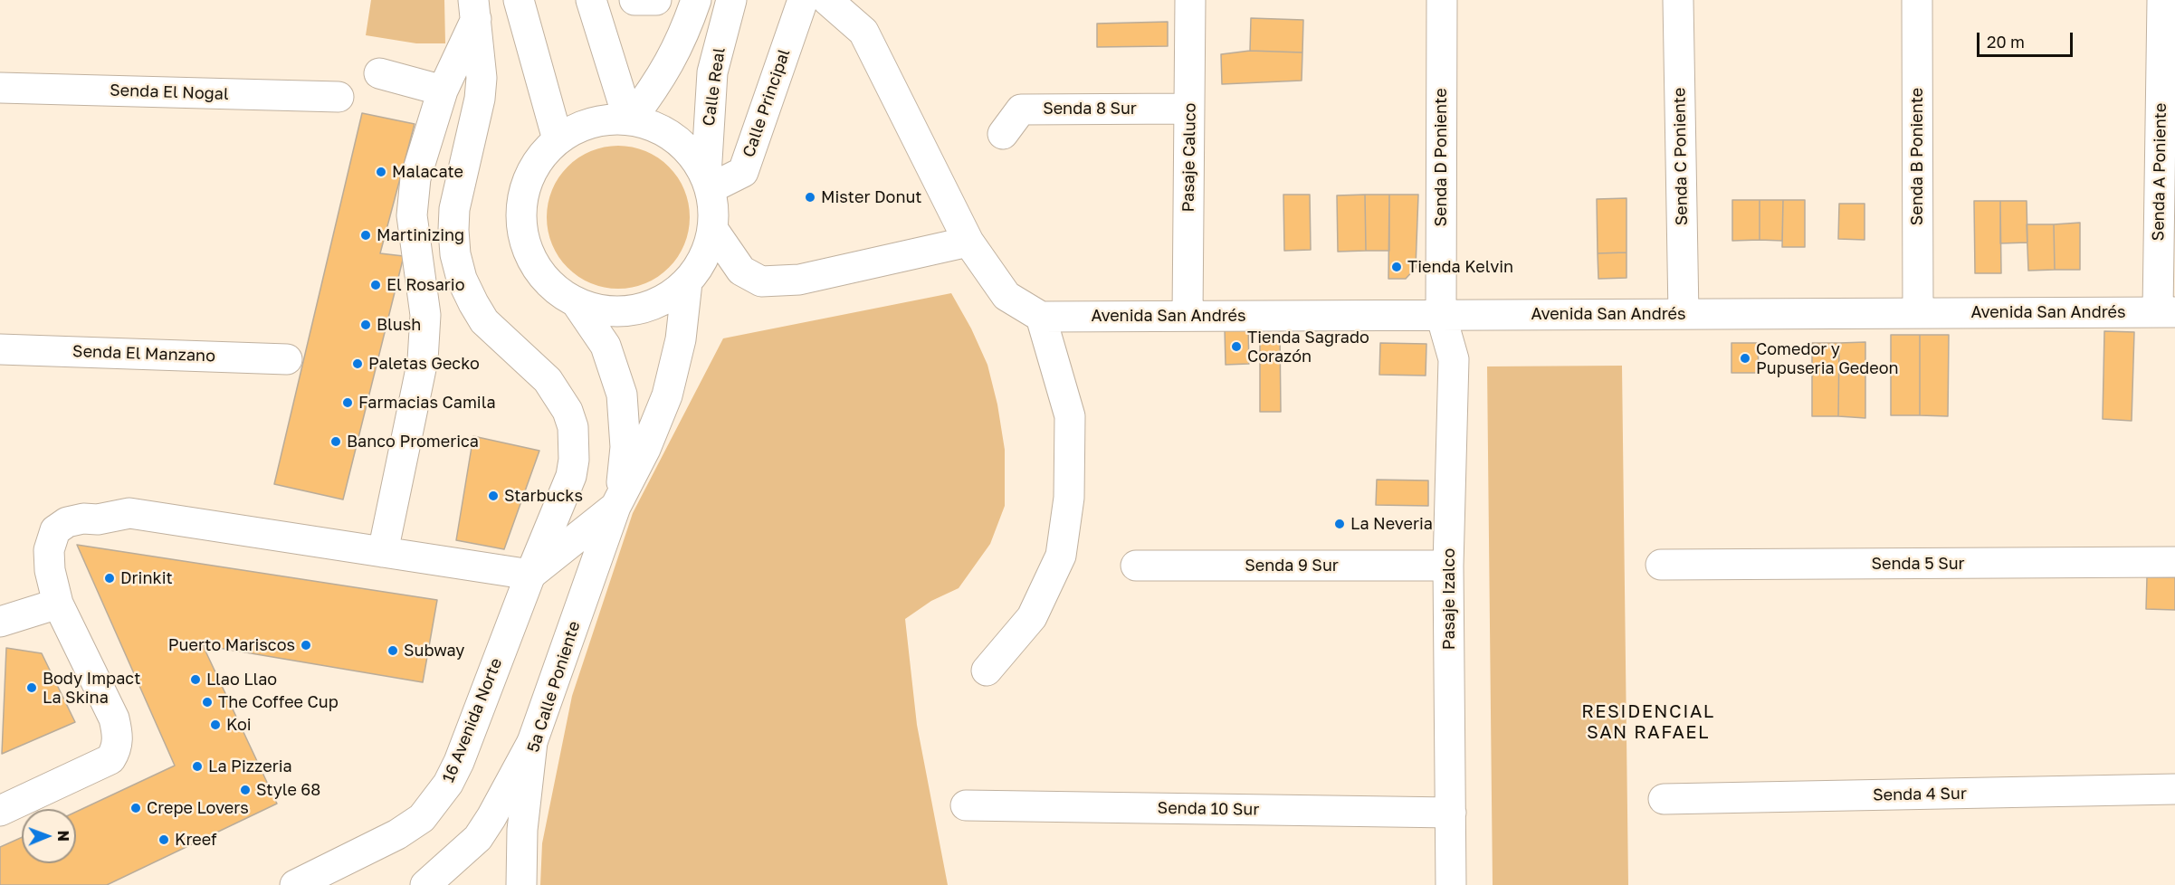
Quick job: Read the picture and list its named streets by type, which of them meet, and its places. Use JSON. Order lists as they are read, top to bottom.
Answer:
{
  "streets": {
    "street": [
      "Calle Real",
      "Senda El Nogal",
      "Calle Principal",
      "Senda 8 Sur",
      "Senda C Poniente",
      "Senda B Poniente",
      "Pasaje Caluco",
      "Senda D Poniente",
      "Senda A Poniente",
      "Avenida San Andrés",
      "Senda El Manzano",
      "Senda 5 Sur",
      "Senda 9 Sur",
      "Pasaje Izalco",
      "5a Calle Poniente",
      "16 Avenida Norte",
      "Senda 4 Sur",
      "Senda 10 Sur"
    ]
  },
  "crossings": [
    ["Calle Real", "Calle Principal"],
    ["Calle Real", "5a Calle Poniente"],
    ["Calle Principal", "5a Calle Poniente"],
    ["Senda 8 Sur", "Pasaje Caluco"],
    ["Senda C Poniente", "Avenida San Andrés"],
    ["Senda B Poniente", "Avenida San Andrés"],
    ["Pasaje Caluco", "Avenida San Andrés"],
    ["Senda D Poniente", "Avenida San Andrés"],
    ["Senda D Poniente", "Pasaje Izalco"],
    ["Senda A Poniente", "Avenida San Andrés"],
    ["Avenida San Andrés", "Pasaje Izalco"],
    ["Senda 9 Sur", "Pasaje Izalco"],
    ["Pasaje Izalco", "Senda 10 Sur"]
  ],
  "districts": ["RESIDENCIAL SAN RAFAEL"],
  "places": [
    "Malacate",
    "Mister Donut",
    "Martinizing",
    "Tienda Kelvin",
    "El Rosario",
    "Blush",
    "Tienda Sagrado Corazón",
    "Comedor y Pupuseria Gedeon",
    "Paletas Gecko",
    "Farmacias Camila",
    "Banco Promerica",
    "Starbucks",
    "La Neveria",
    "Drinkit",
    "Puerto Mariscos",
    "Subway",
    "Llao Llao",
    "Body Impact La Skina",
    "The Coffee Cup",
    "Koi",
    "La Pizzeria",
    "Style 68",
    "Crepe Lovers",
    "Kreef"
  ],
  "scale_bar": "20 m",
  "north": "right"
}
